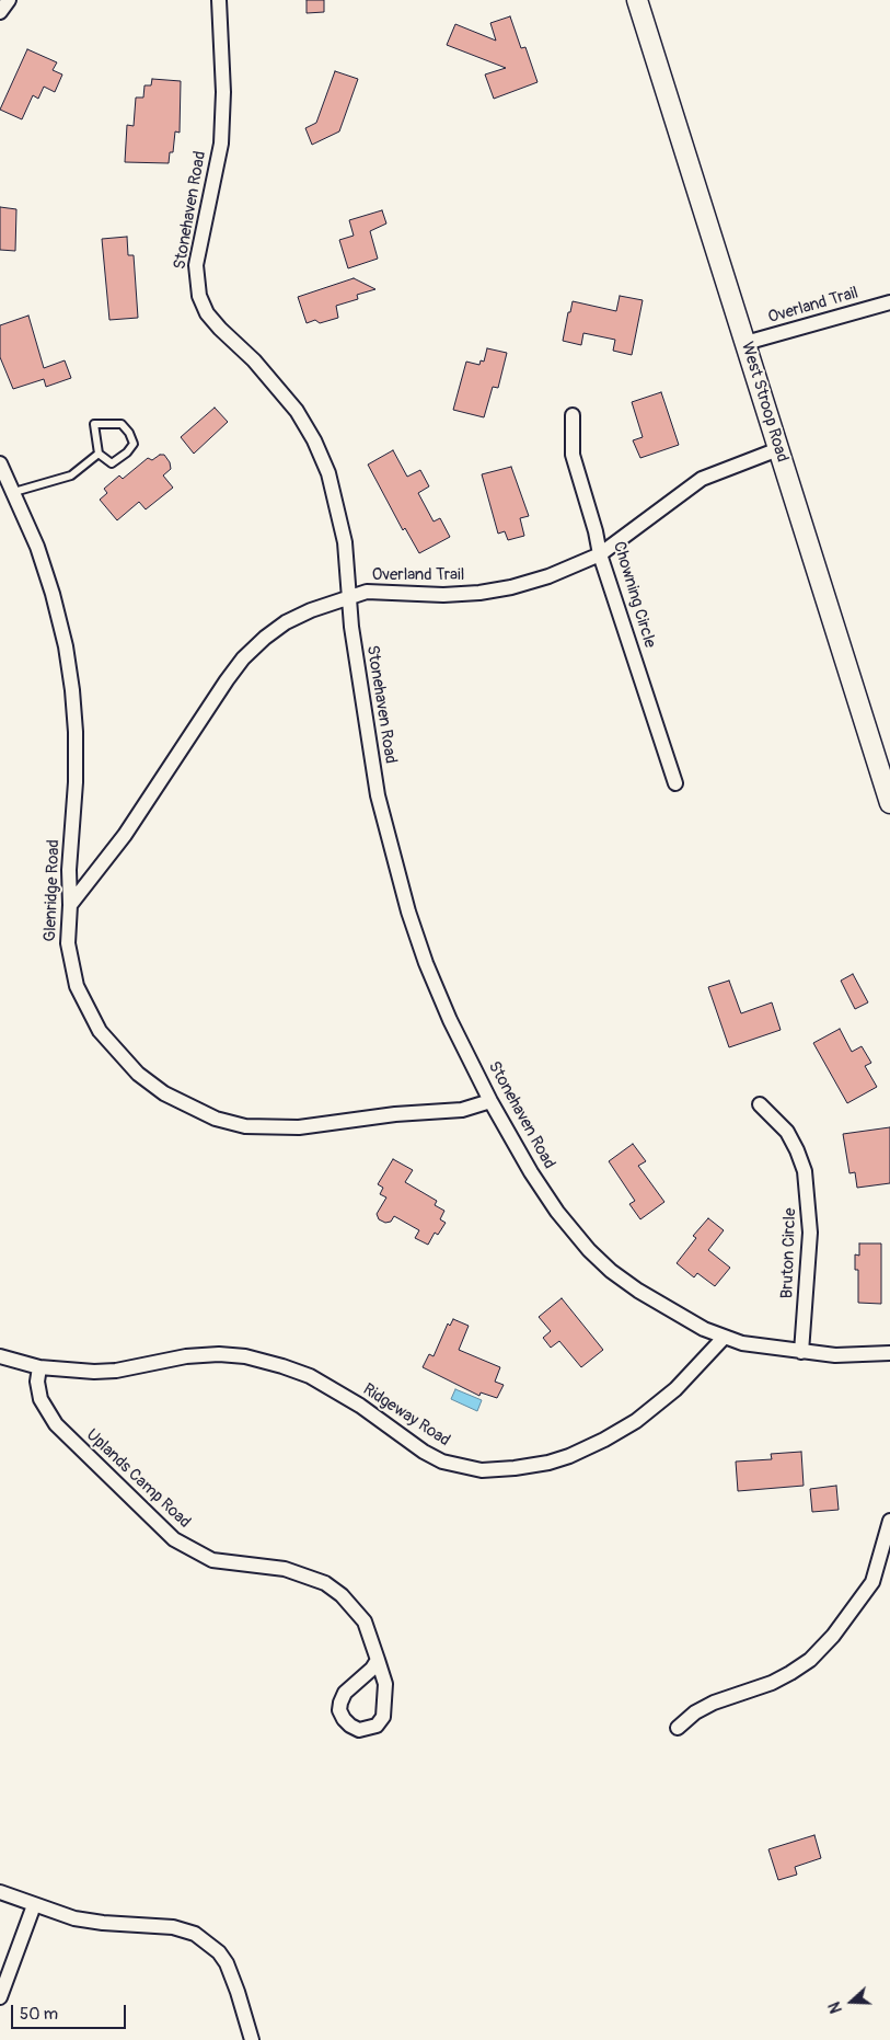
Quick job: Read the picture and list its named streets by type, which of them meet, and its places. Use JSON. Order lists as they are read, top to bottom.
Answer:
{
  "streets": {
    "main road": ["West Stroop Road"],
    "street": [
      "Stonehaven Road",
      "Overland Trail",
      "Chowning Circle",
      "Glenridge Road",
      "Bruton Circle",
      "Ridgeway Road",
      "Uplands Camp Road"
    ]
  },
  "crossings": [
    ["Stonehaven Road", "Overland Trail"],
    ["Stonehaven Road", "Glenridge Road"],
    ["Stonehaven Road", "Ridgeway Road"],
    ["Overland Trail", "West Stroop Road"],
    ["Overland Trail", "Chowning Circle"],
    ["Overland Trail", "Glenridge Road"],
    ["Ridgeway Road", "Uplands Camp Road"]
  ],
  "scale_bar": "50 m",
  "north": "left"
}
